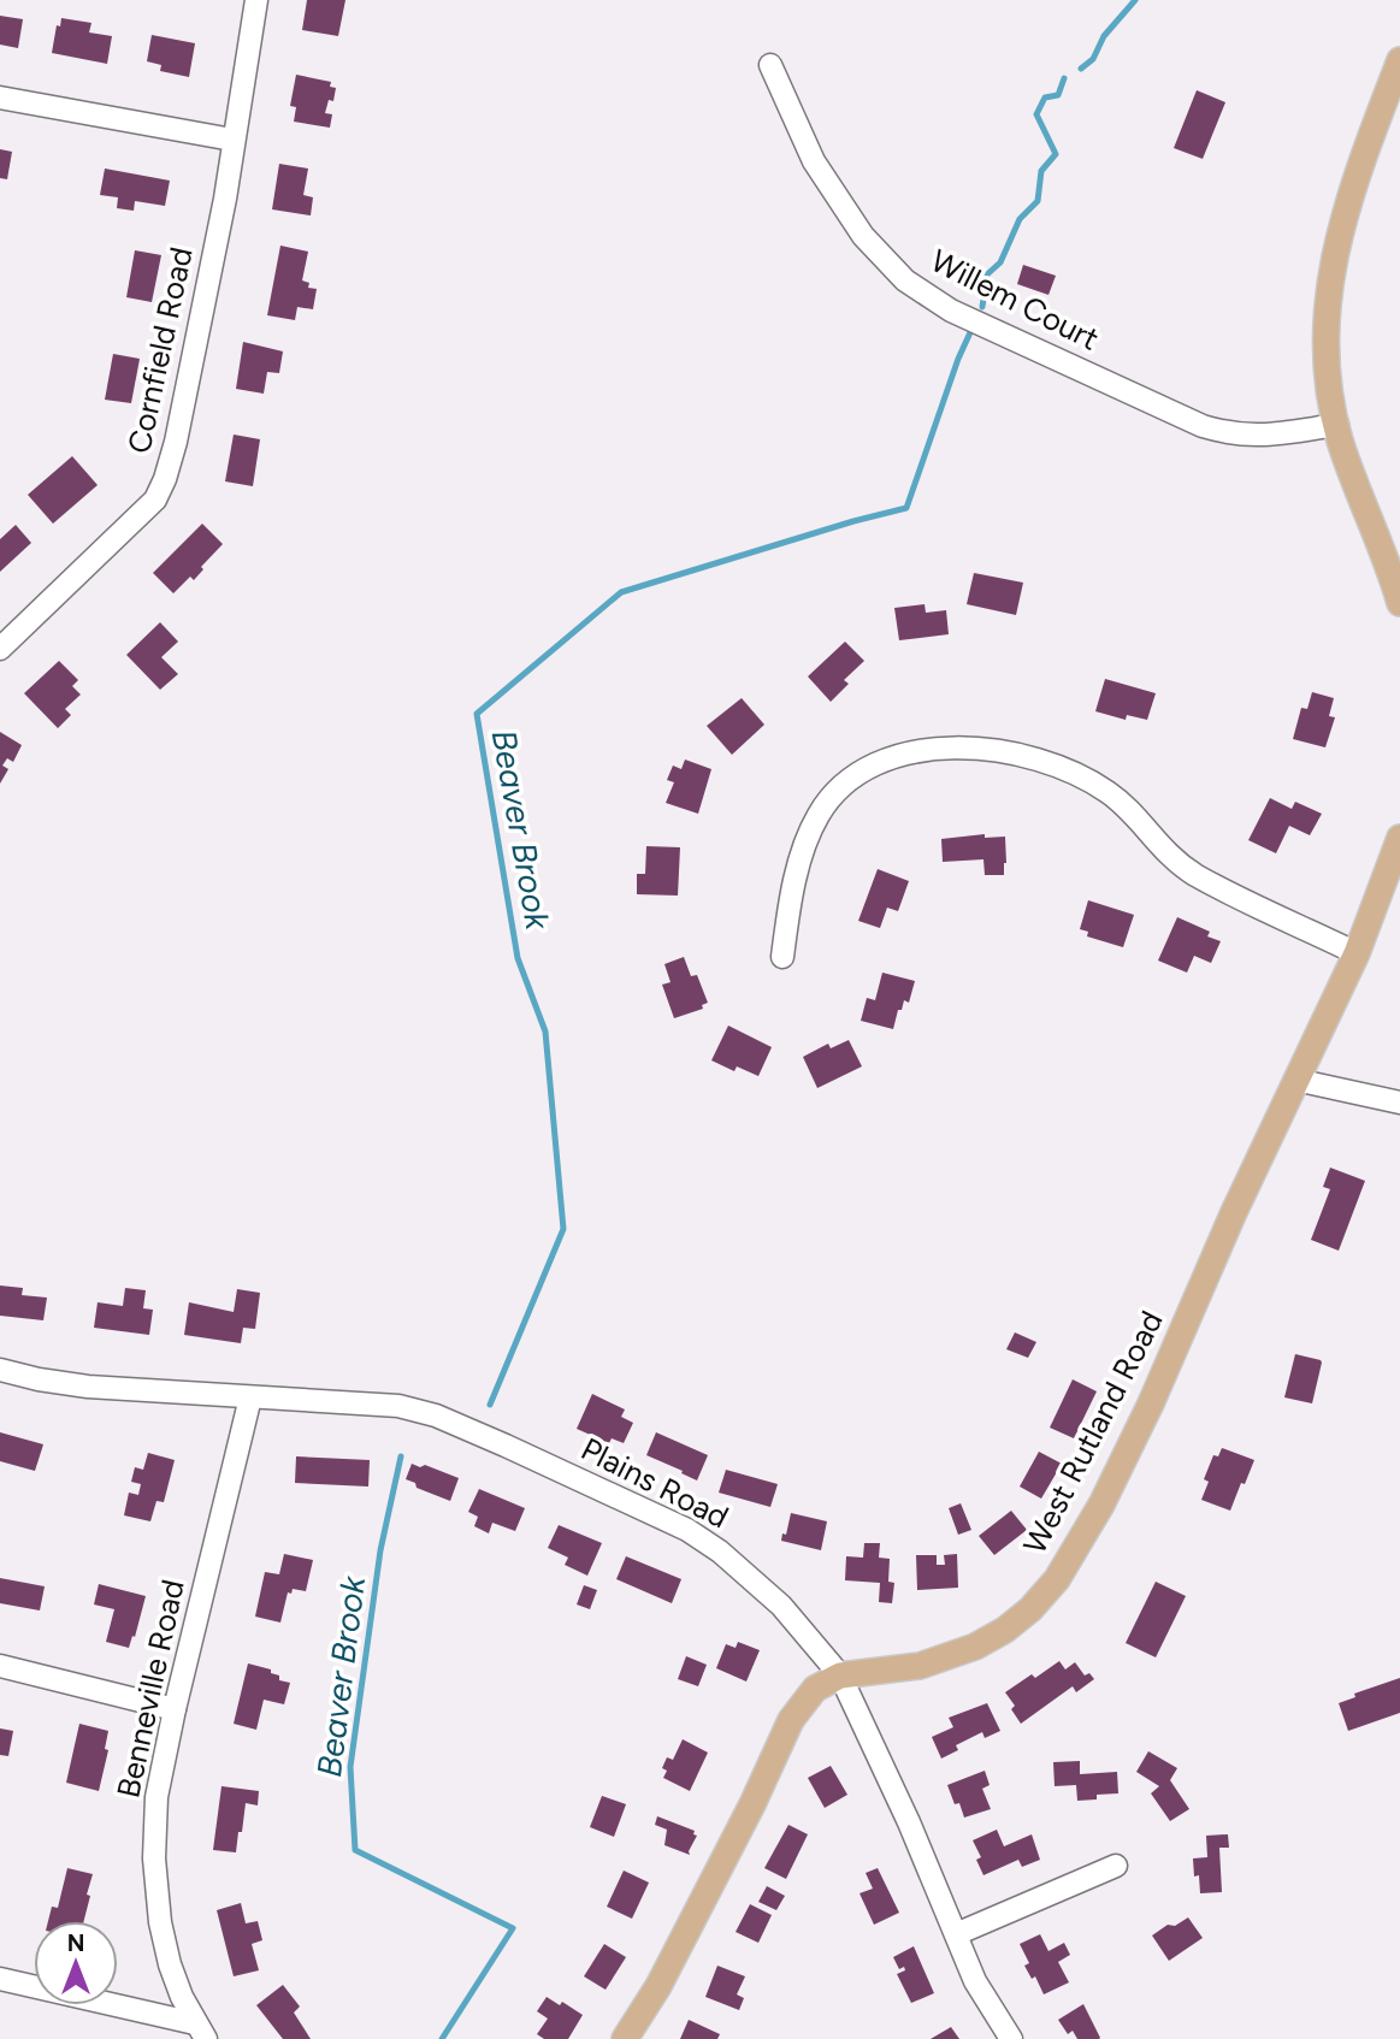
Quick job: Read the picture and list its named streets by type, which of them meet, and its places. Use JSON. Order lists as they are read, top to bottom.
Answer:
{
  "streets": {
    "main road": ["West Rutland Road"],
    "street": [
      "Willem Court",
      "Cornfield Road",
      "Plains Road",
      "Benneville Road"
    ]
  },
  "crossings": [
    ["West Rutland Road", "Plains Road"],
    ["Plains Road", "Benneville Road"]
  ],
  "water": ["Beaver Brook"],
  "north": "top"
}
